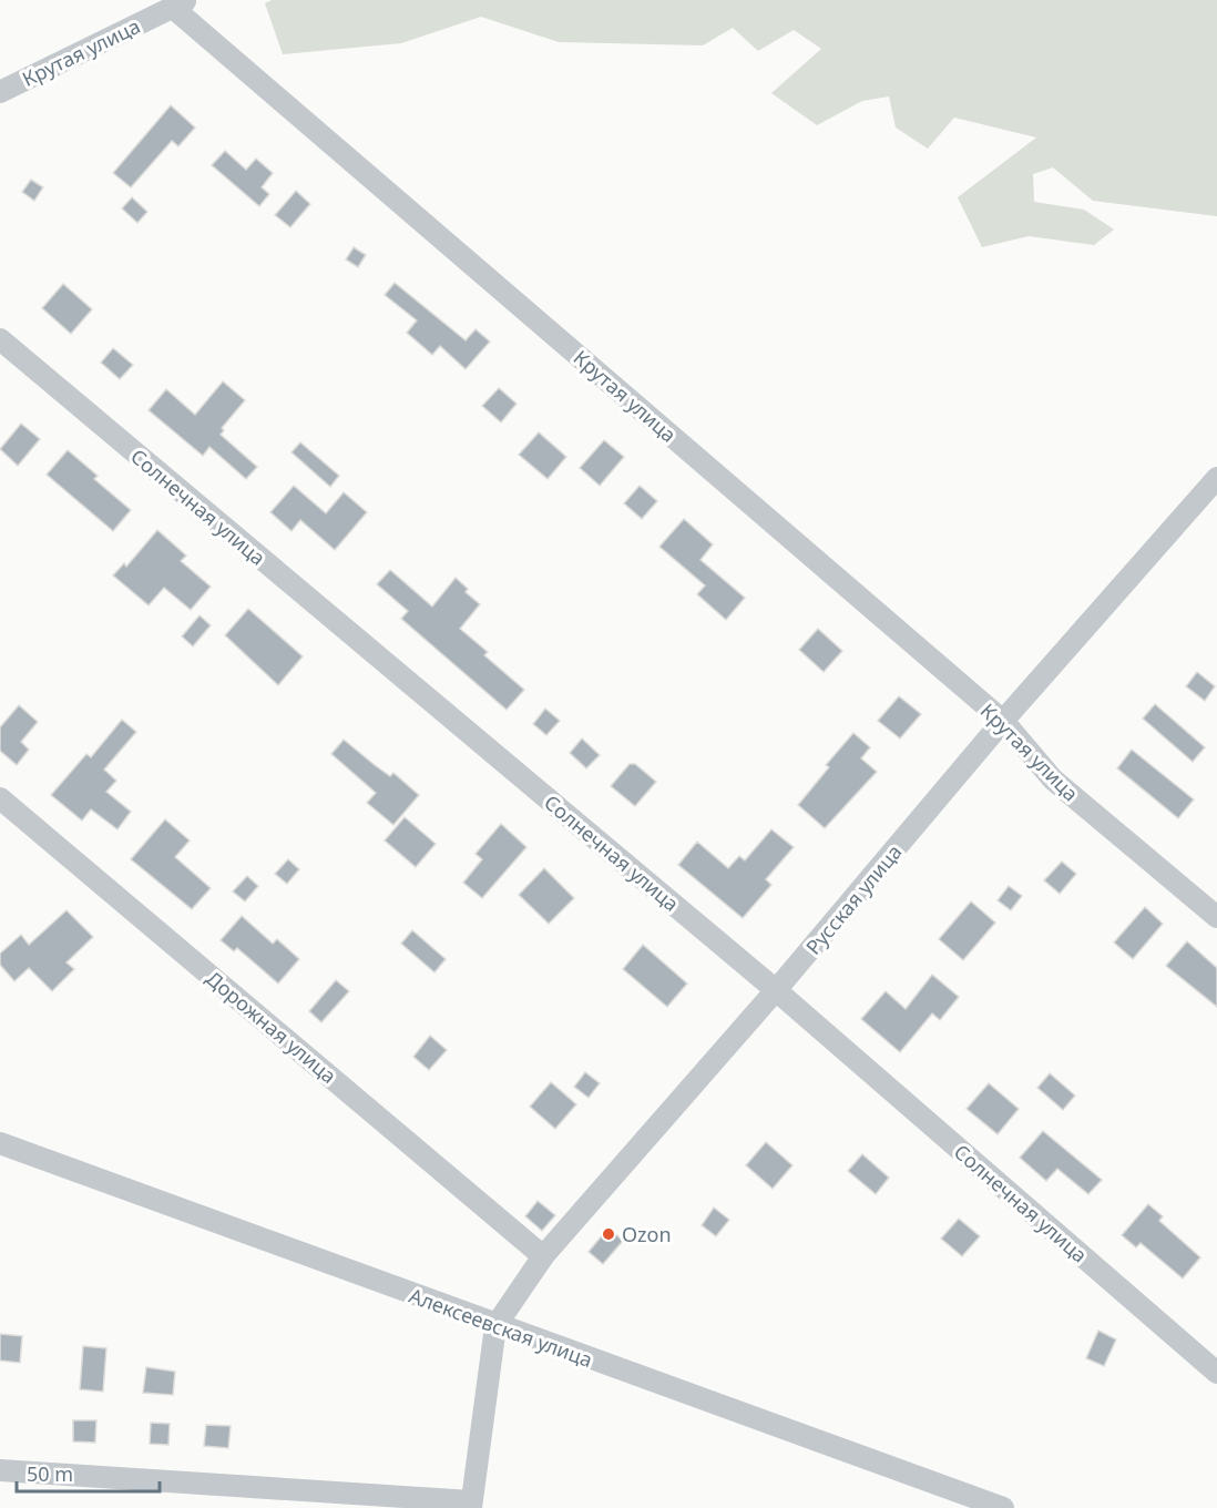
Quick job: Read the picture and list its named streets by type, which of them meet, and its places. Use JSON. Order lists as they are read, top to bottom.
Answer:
{
  "streets": {
    "street": [
      "Крутая улица",
      "Солнечная улица",
      "Русская улица",
      "Дорожная улица",
      "Алексеевская улица"
    ]
  },
  "crossings": [
    ["Крутая улица", "Русская улица"],
    ["Солнечная улица", "Русская улица"],
    ["Русская улица", "Дорожная улица"],
    ["Русская улица", "Алексеевская улица"]
  ],
  "places": ["Ozon"],
  "scale_bar": "50 m"
}
